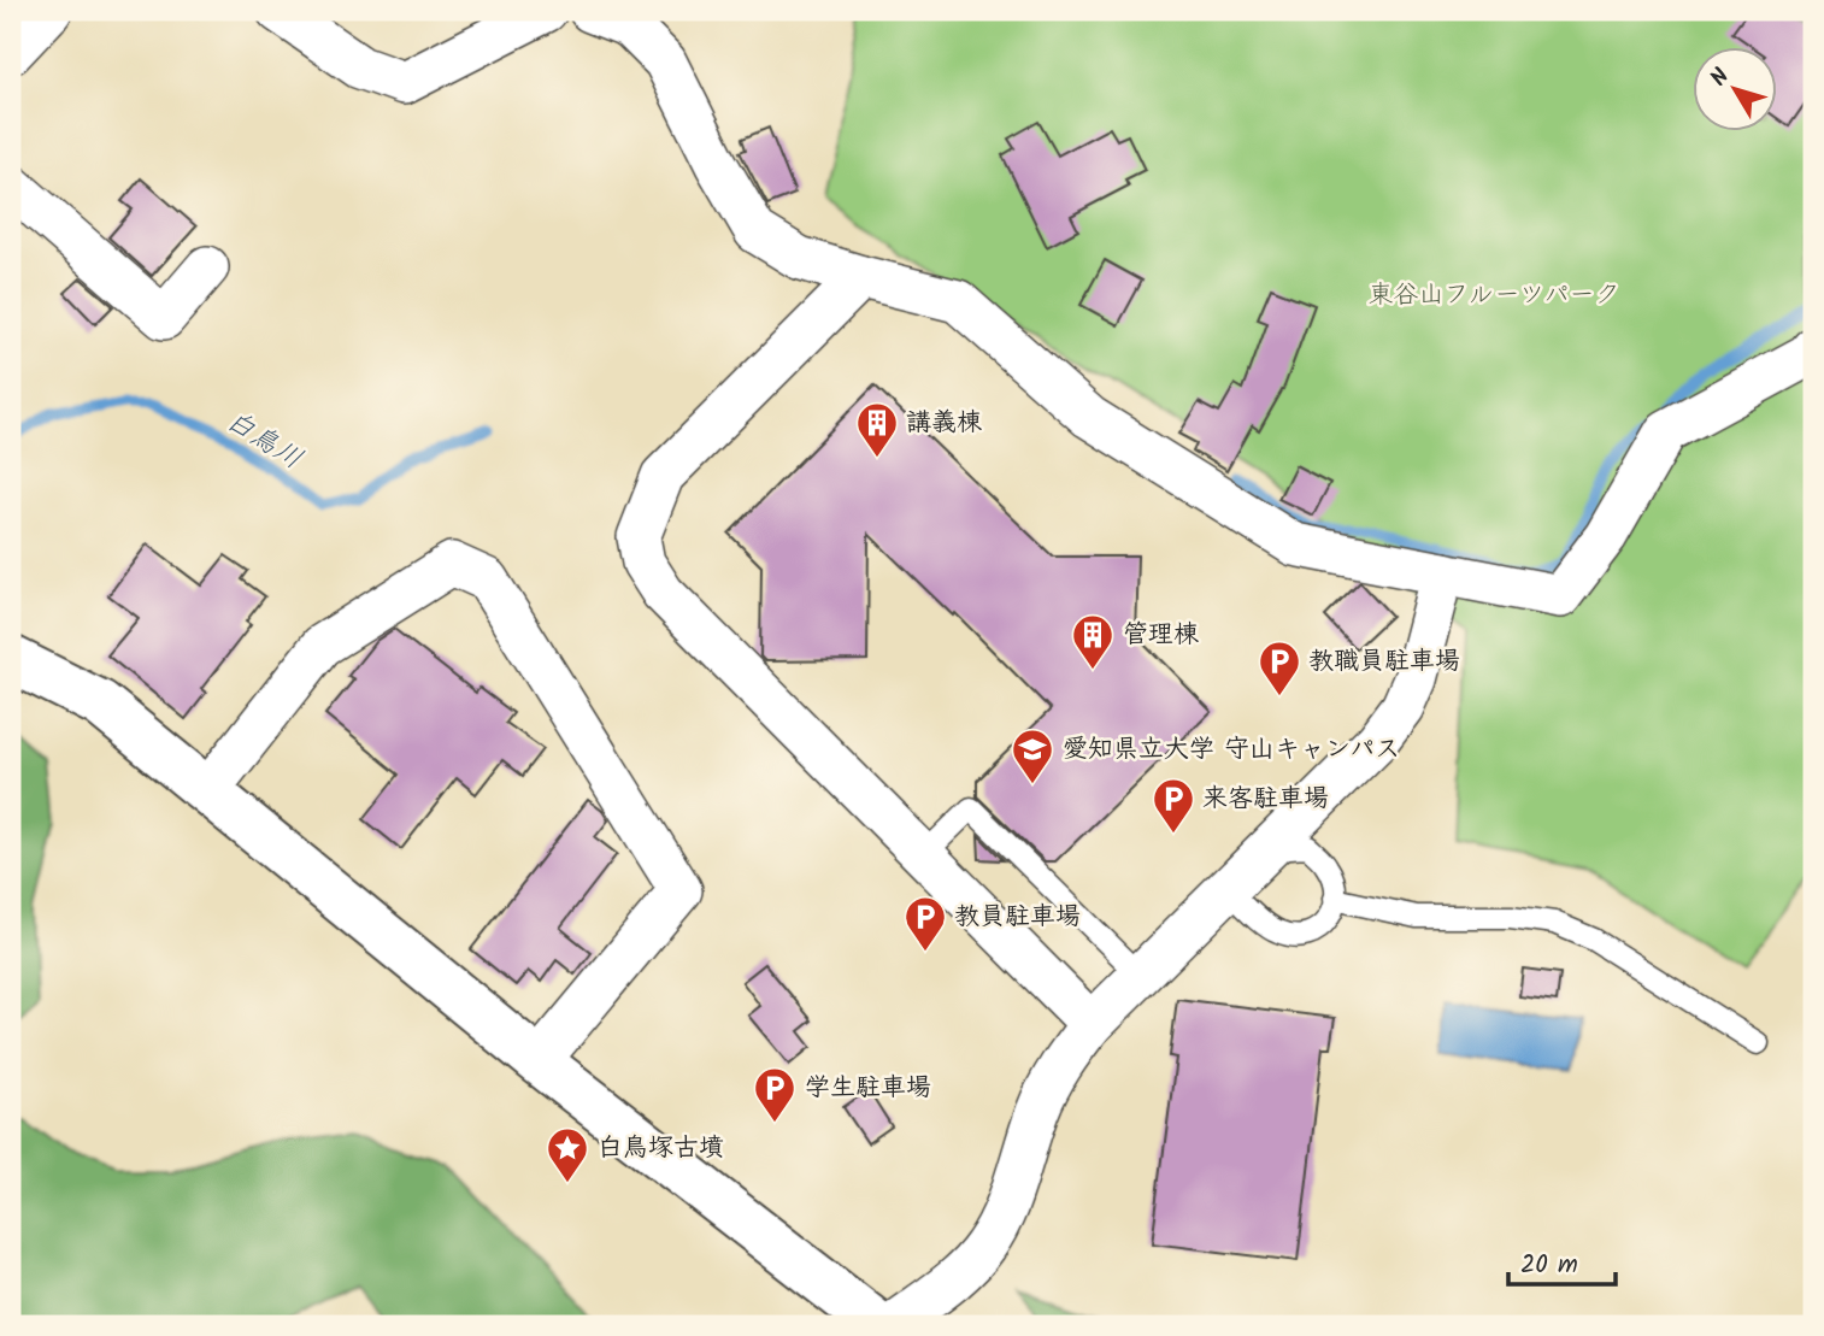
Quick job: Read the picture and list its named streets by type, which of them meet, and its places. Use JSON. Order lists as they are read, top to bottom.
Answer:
{
  "water": ["白鳥川"],
  "parks": ["東谷山フルーツパーク"],
  "places": {
    "building": ["講義棟", "管理棟"],
    "parking": [
      "教職員駐車場",
      "来客駐車場",
      "教員駐車場",
      "学生駐車場"
    ],
    "school or university": ["愛知県立大学 守山キャンパス"],
    "place": ["白鳥塚古墳"]
  },
  "scale_bar": "20 m",
  "north": "top left"
}
